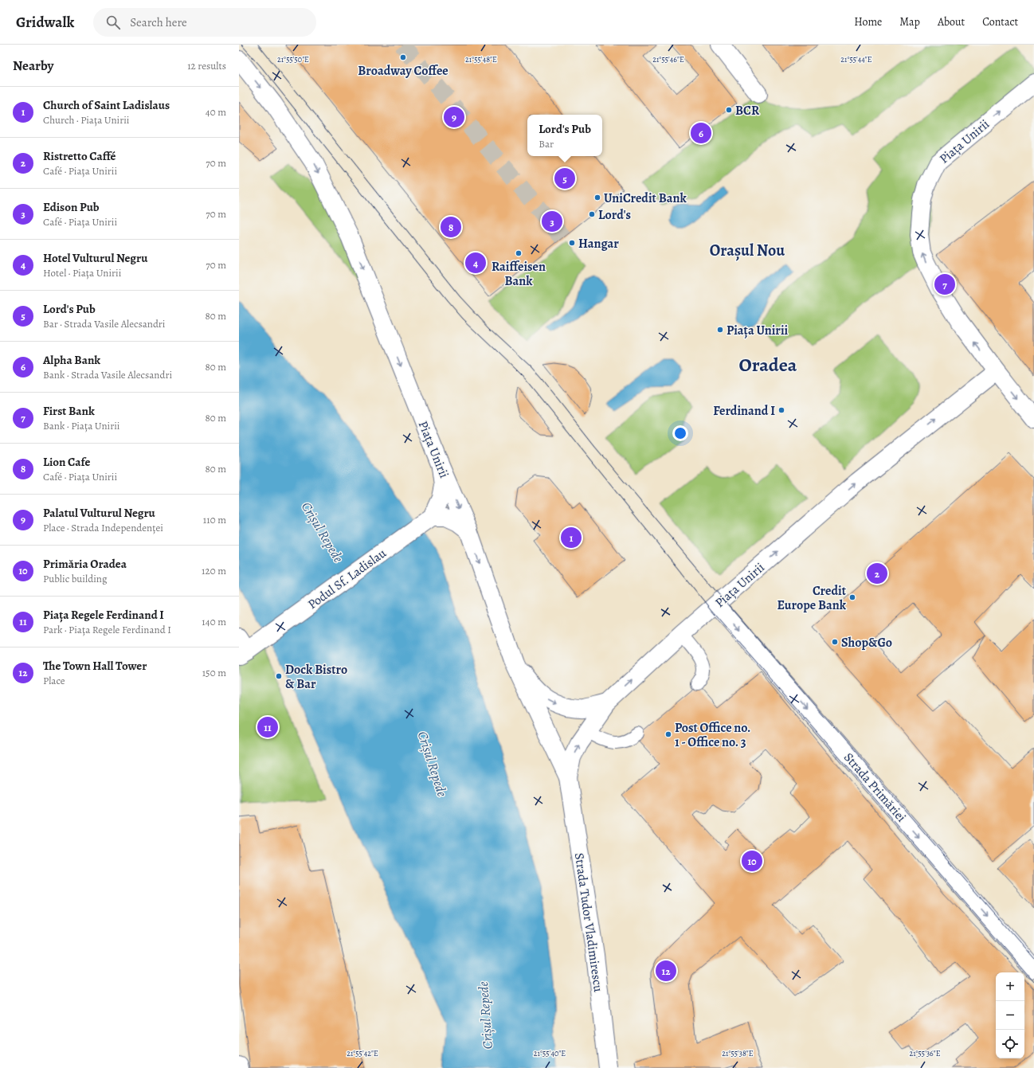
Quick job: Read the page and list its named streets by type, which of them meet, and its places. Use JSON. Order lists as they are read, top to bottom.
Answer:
{
  "streets": {
    "street": [
      "Piața Unirii",
      "Podul Sf. Ladislau",
      "Strada Primăriei",
      "Strada Tudor Vladimirescu"
    ]
  },
  "crossings": [
    ["Piața Unirii", "Strada Primăriei"],
    ["Piața Unirii", "Strada Tudor Vladimirescu"]
  ],
  "one_way": ["Strada Primăriei"],
  "districts": ["Orașul Nou", "Oradea"],
  "water": ["Crișul Repede"],
  "places": [
    "Broadway Coffee",
    "BCR",
    "UniCredit Bank",
    "Lord's",
    "Hangar",
    "Raiffeisen Bank",
    "Piața Unirii",
    "Ferdinand I",
    "Credit Europe Bank",
    "Shop&Go",
    "Dock Bistro & Bar",
    "Post Office no. 1 - Office no. 3"
  ],
  "page": {
    "header": "Gridwalk",
    "search": "Search here",
    "nav": [
      "Home",
      "Map",
      "About",
      "Contact"
    ],
    "heading": ["Nearby", "12 results"],
    "list": [
      {
        "mark": "1",
        "name": "Church of Saint Ladislaus",
        "note": "Church · Piața Unirii",
        "value": "40 m"
      },
      {
        "mark": "2",
        "name": "Ristretto Caffé",
        "note": "Café · Piața Unirii",
        "value": "70 m"
      },
      {
        "mark": "3",
        "name": "Edison Pub",
        "note": "Café · Piața Unirii",
        "value": "70 m"
      },
      {
        "mark": "4",
        "name": "Hotel Vulturul Negru",
        "note": "Hotel · Piața Unirii",
        "value": "70 m"
      },
      {
        "mark": "5",
        "name": "Lord's Pub",
        "note": "Bar · Strada Vasile Alecsandri",
        "value": "80 m"
      },
      {
        "mark": "6",
        "name": "Alpha Bank",
        "note": "Bank · Strada Vasile Alecsandri",
        "value": "80 m"
      },
      {
        "mark": "7",
        "name": "First Bank",
        "note": "Bank · Piața Unirii",
        "value": "80 m"
      },
      {
        "mark": "8",
        "name": "Lion Cafe",
        "note": "Café · Piața Unirii",
        "value": "80 m"
      },
      {
        "mark": "9",
        "name": "Palatul Vulturul Negru",
        "note": "Place · Strada Independenței",
        "value": "110 m"
      },
      {
        "mark": "10",
        "name": "Primăria Oradea",
        "note": "Public building",
        "value": "120 m"
      },
      {
        "mark": "11",
        "name": "Piața Regele Ferdinand I",
        "note": "Park · Piața Regele Ferdinand I",
        "value": "140 m"
      },
      {
        "mark": "12",
        "name": "The Town Hall Tower",
        "note": "Place",
        "value": "150 m"
      }
    ],
    "pins": [
      "9",
      "6",
      "5",
      "3",
      "8",
      "4",
      "7",
      "1",
      "2",
      "11",
      "10",
      "12"
    ],
    "popup": ["Lord's Pub", "Bar"],
    "map_buttons": ["+", "−"]
  },
  "coordinates": [
    "21°55'50\"E",
    "21°55'48\"E",
    "21°55'46\"E",
    "21°55'44\"E",
    "21°55'42\"E",
    "21°55'40\"E",
    "21°55'38\"E",
    "21°55'36\"E"
  ]
}
